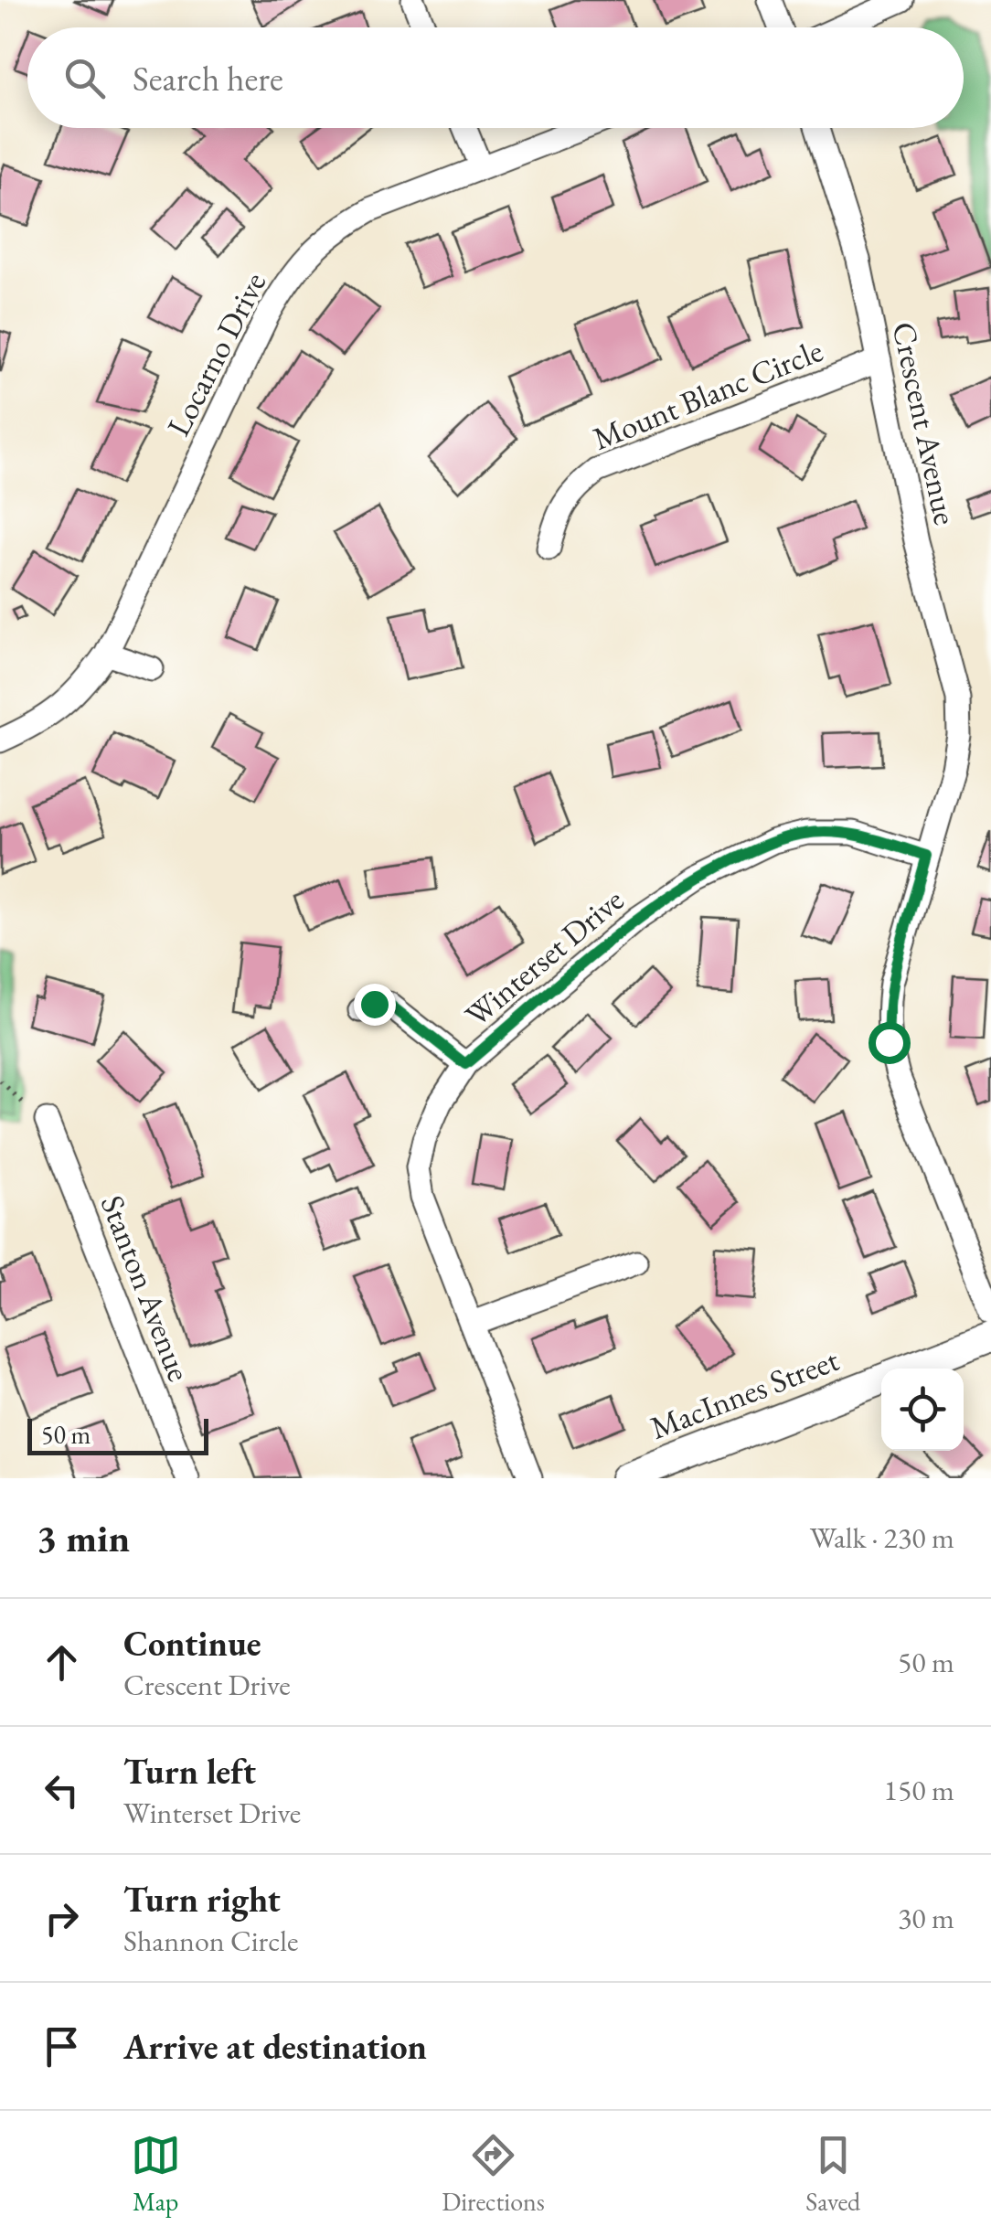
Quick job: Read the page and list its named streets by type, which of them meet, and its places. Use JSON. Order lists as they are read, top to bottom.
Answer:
{
  "streets": {
    "street": [
      "Locarno Drive",
      "Mount Blanc Circle",
      "Crescent Avenue",
      "Winterset Drive",
      "Stanton Avenue",
      "MacInnes Street"
    ]
  },
  "crossings": [
    ["Mount Blanc Circle", "Crescent Avenue"],
    ["Crescent Avenue", "Winterset Drive"]
  ],
  "scale_bar": "50 m",
  "page": {
    "search": "Search here",
    "scale": "50 m",
    "heading": ["3 min", "Walk · 230 m"],
    "list": [
      ["Continue", "Crescent Drive", "50 m"],
      ["Turn left", "Winterset Drive", "150 m"],
      ["Turn right", "Shannon Circle", "30 m"],
      "Arrive at destination"
    ],
    "nav": ["Map", "Directions", "Saved"]
  }
}
